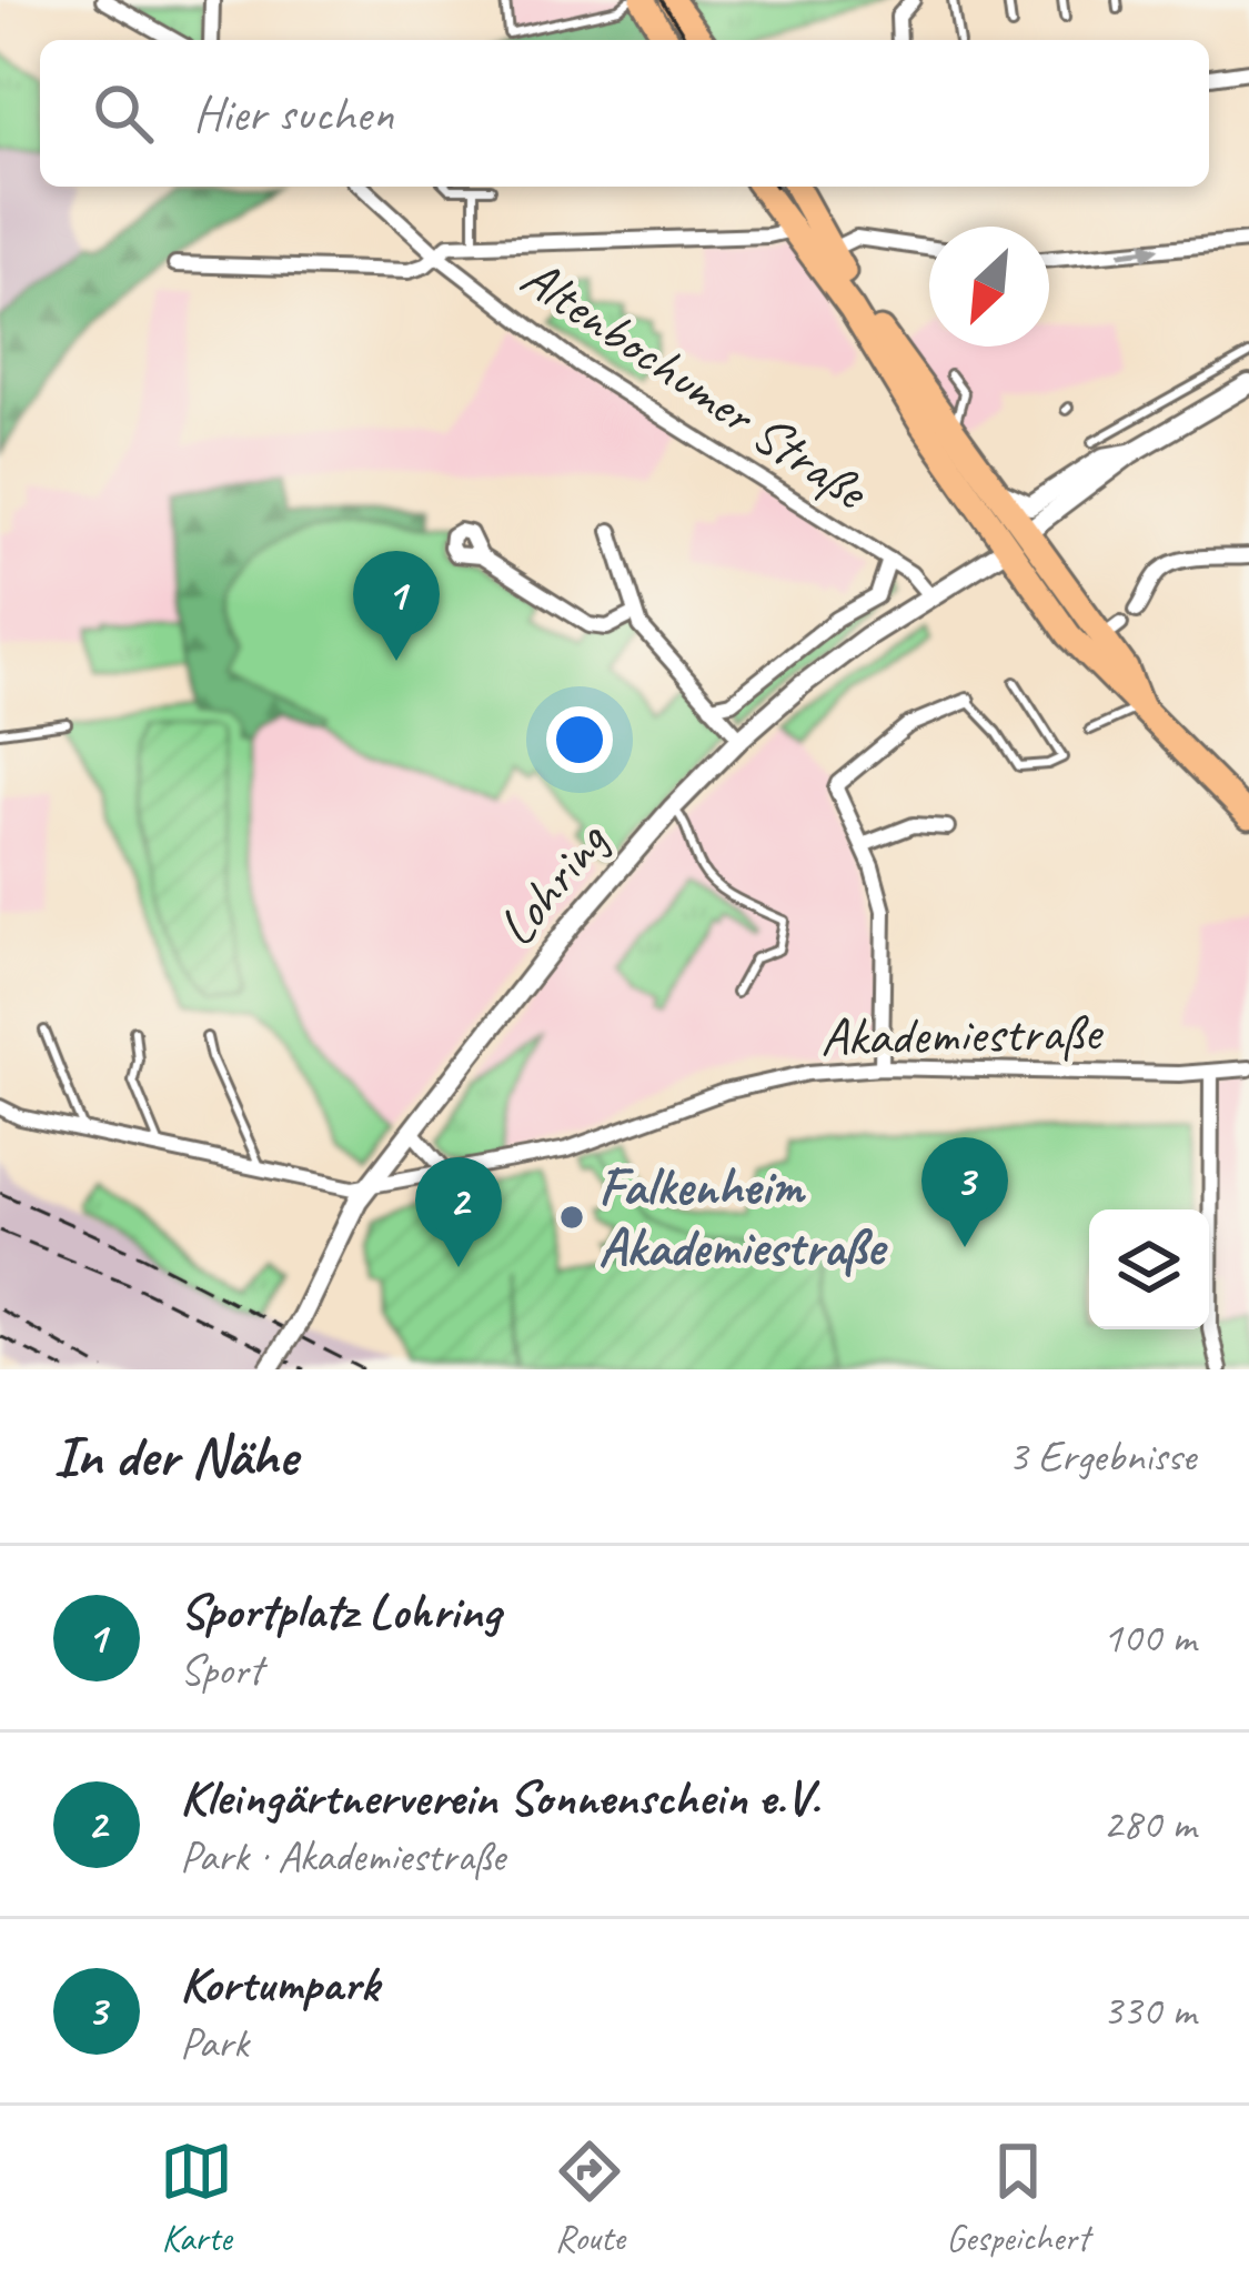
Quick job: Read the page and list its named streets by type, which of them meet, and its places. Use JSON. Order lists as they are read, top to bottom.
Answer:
{
  "streets": {
    "street": ["Altenbochumer Straße", "Lohring", "Akademiestraße"]
  },
  "crossings": [
    ["Altenbochumer Straße", "Lohring"],
    ["Lohring", "Akademiestraße"]
  ],
  "places": ["Falkenheim Akademiestraße"],
  "north": "bottom left",
  "page": {
    "search": "Hier suchen",
    "pins": ["1", "3", "2"],
    "heading": ["In der Nähe", "3 Ergebnisse"],
    "list": [
      {
        "mark": "1",
        "name": "Sportplatz Lohring",
        "note": "Sport",
        "value": "100 m"
      },
      {
        "mark": "2",
        "name": "Kleingärtnerverein Sonnenschein e.V.",
        "note": "Park · Akademiestraße",
        "value": "280 m"
      },
      {
        "mark": "3",
        "name": "Kortumpark",
        "note": "Park",
        "value": "330 m"
      }
    ],
    "nav": ["Karte", "Route", "Gespeichert"]
  }
}
